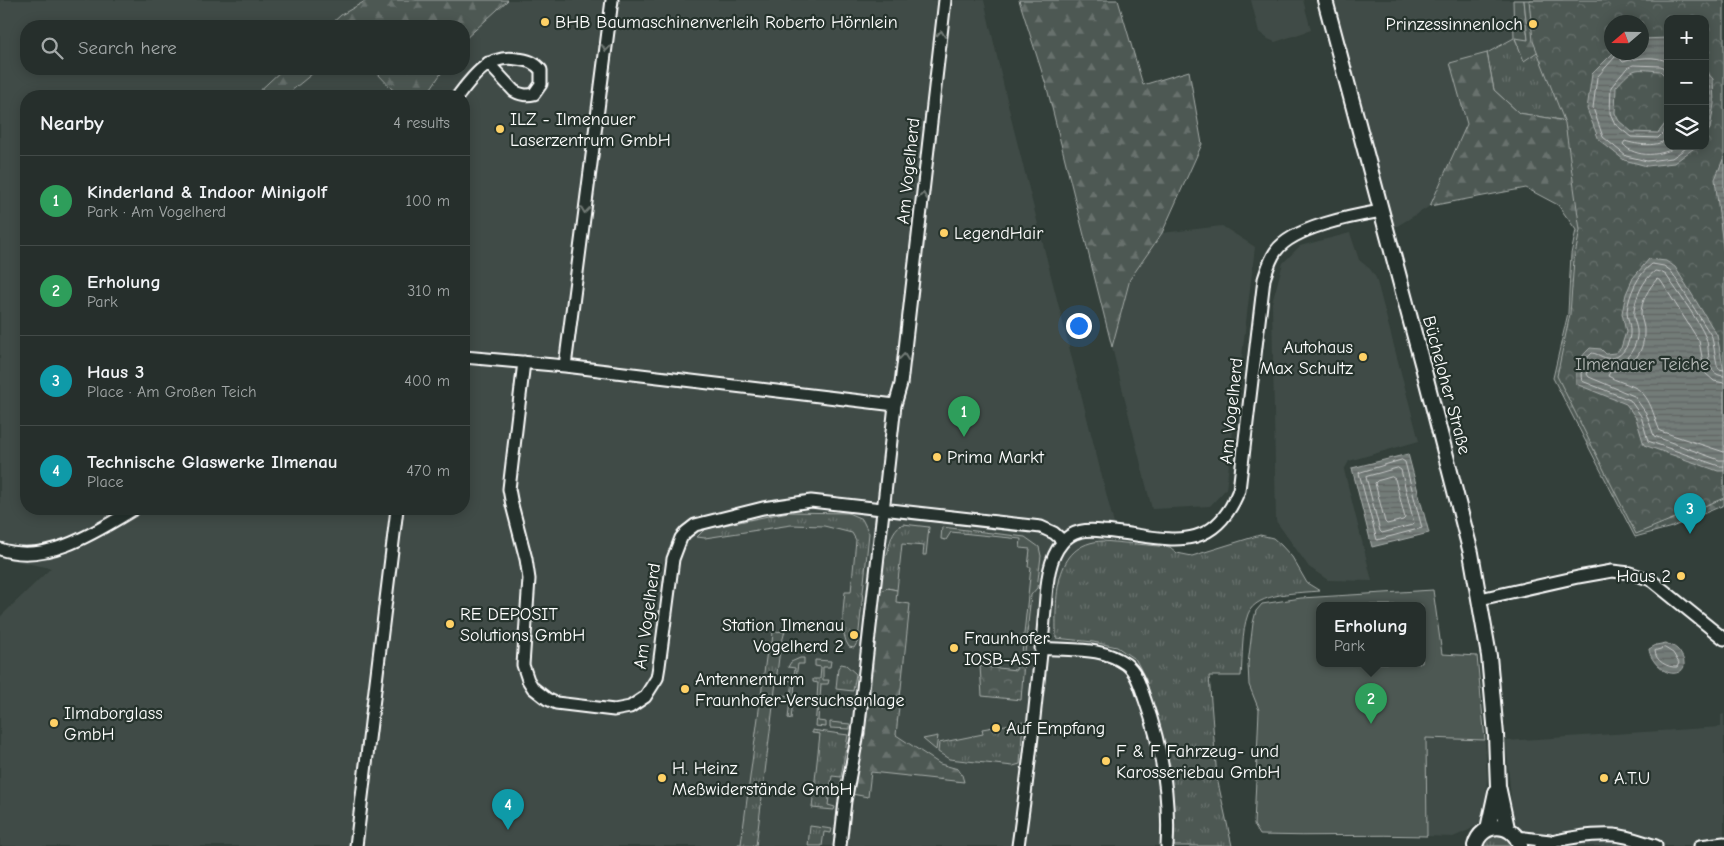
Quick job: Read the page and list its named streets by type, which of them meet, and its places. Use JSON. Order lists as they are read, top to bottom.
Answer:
{
  "streets": {
    "main road": ["Bücheloher Straße"],
    "street": ["Am Vogelherd"]
  },
  "crossings": [
    ["Am Vogelherd", "Bücheloher Straße"]
  ],
  "parks": ["Ilmenauer Teiche"],
  "places": [
    "BHB Baumaschinenverleih Roberto Hörnlein",
    "Prinzessinnenloch",
    "ILZ - Ilmenauer Laserzentrum GmbH",
    "LegendHair",
    "Autohaus Max Schultz",
    "Prima Markt",
    "Haus 2",
    "RE DEPOSIT Solutions GmbH",
    "Station Ilmenau Vogelherd 2",
    "Fraunhofer IOSB-AST",
    "Antennenturm Fraunhofer-Versuchsanlage",
    "Ilmaborglass GmbH",
    "Auf Empfang",
    "F & F Fahrzeug- und Karosseriebau GmbH",
    "H. Heinz Meßwiderstände GmbH",
    "A.T.U"
  ],
  "north": "left",
  "page": {
    "map_buttons": ["+", "−"],
    "search": "Search here",
    "heading": ["Nearby", "4 results"],
    "list": [
      {
        "mark": "1",
        "name": "Kinderland & Indoor Minigolf",
        "note": "Park · Am Vogelherd",
        "value": "100 m"
      },
      {
        "mark": "2",
        "name": "Erholung",
        "note": "Park",
        "value": "310 m"
      },
      {
        "mark": "3",
        "name": "Haus 3",
        "note": "Place · Am Großen Teich",
        "value": "400 m"
      },
      {
        "mark": "4",
        "name": "Technische Glaswerke Ilmenau",
        "note": "Place",
        "value": "470 m"
      }
    ],
    "pins": [
      "1",
      "3",
      "2",
      "4"
    ],
    "popup": ["Erholung", "Park"]
  }
}
